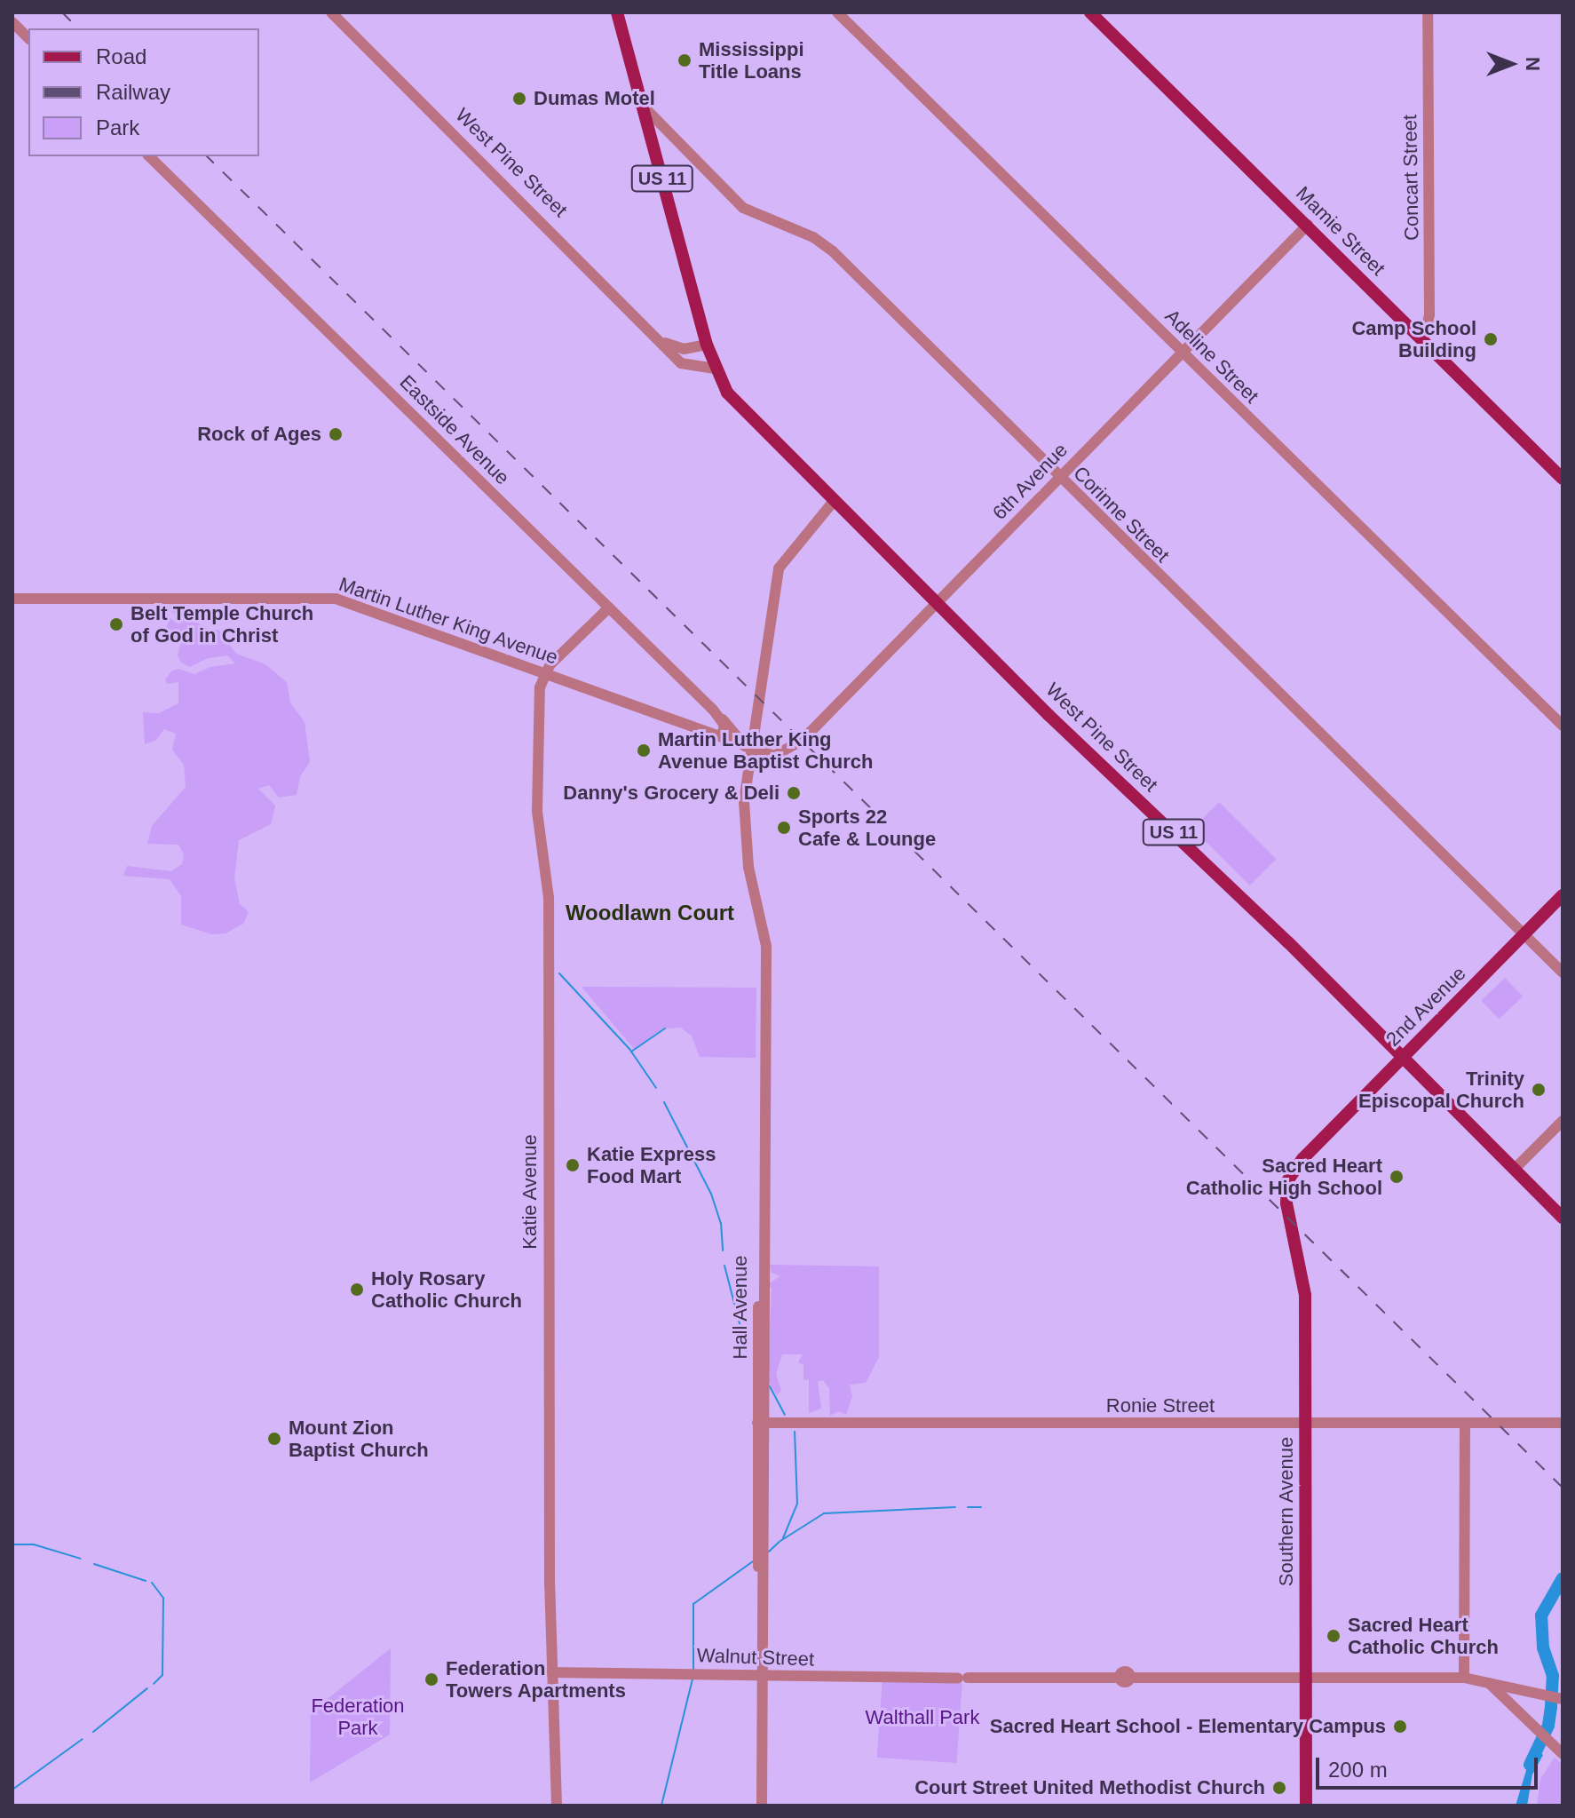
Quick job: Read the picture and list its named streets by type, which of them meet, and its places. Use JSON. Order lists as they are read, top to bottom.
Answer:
{
  "streets": {
    "main road": [
      "West Pine Street",
      "US 11",
      "Mamie Street",
      "2nd Avenue",
      "Southern Avenue"
    ],
    "street": [
      "Concart Street",
      "Adeline Street",
      "Eastside Avenue",
      "6th Avenue",
      "Corinne Street",
      "Martin Luther King Avenue",
      "Katie Avenue",
      "Hall Avenue",
      "Ronie Street",
      "Walnut Street"
    ]
  },
  "crossings": [
    ["West Pine Street", "US 11"],
    ["West Pine Street", "6th Avenue"],
    ["West Pine Street", "2nd Avenue"],
    ["West Pine Street", "Hall Avenue"],
    ["Concart Street", "Mamie Street"],
    ["US 11", "Corinne Street"],
    ["Mamie Street", "6th Avenue"],
    ["Adeline Street", "6th Avenue"],
    ["Eastside Avenue", "Martin Luther King Avenue"],
    ["6th Avenue", "Corinne Street"],
    ["6th Avenue", "Martin Luther King Avenue"],
    ["Corinne Street", "2nd Avenue"],
    ["Martin Luther King Avenue", "Katie Avenue"],
    ["2nd Avenue", "Southern Avenue"],
    ["Katie Avenue", "Walnut Street"],
    ["Hall Avenue", "Ronie Street"],
    ["Hall Avenue", "Walnut Street"],
    ["Ronie Street", "Southern Avenue"],
    ["Southern Avenue", "Walnut Street"]
  ],
  "districts": ["Woodlawn Court"],
  "parks": ["Federation Park", "Walthall Park"],
  "places": [
    "Mississippi Title Loans",
    "Dumas Motel",
    "Camp School Building",
    "Rock of Ages",
    "Belt Temple Church of God in Christ",
    "Martin Luther King Avenue Baptist Church",
    "Danny's Grocery & Deli",
    "Sports 22 Cafe & Lounge",
    "Trinity Episcopal Church",
    "Katie Express Food Mart",
    "Sacred Heart Catholic High School",
    "Holy Rosary Catholic Church",
    "Mount Zion Baptist Church",
    "Sacred Heart Catholic Church",
    "Federation Towers Apartments",
    "Sacred Heart School - Elementary Campus",
    "Court Street United Methodist Church"
  ],
  "legend": ["Road", "Railway", "Park"],
  "scale_bar": "200 m",
  "north": "right"
}
